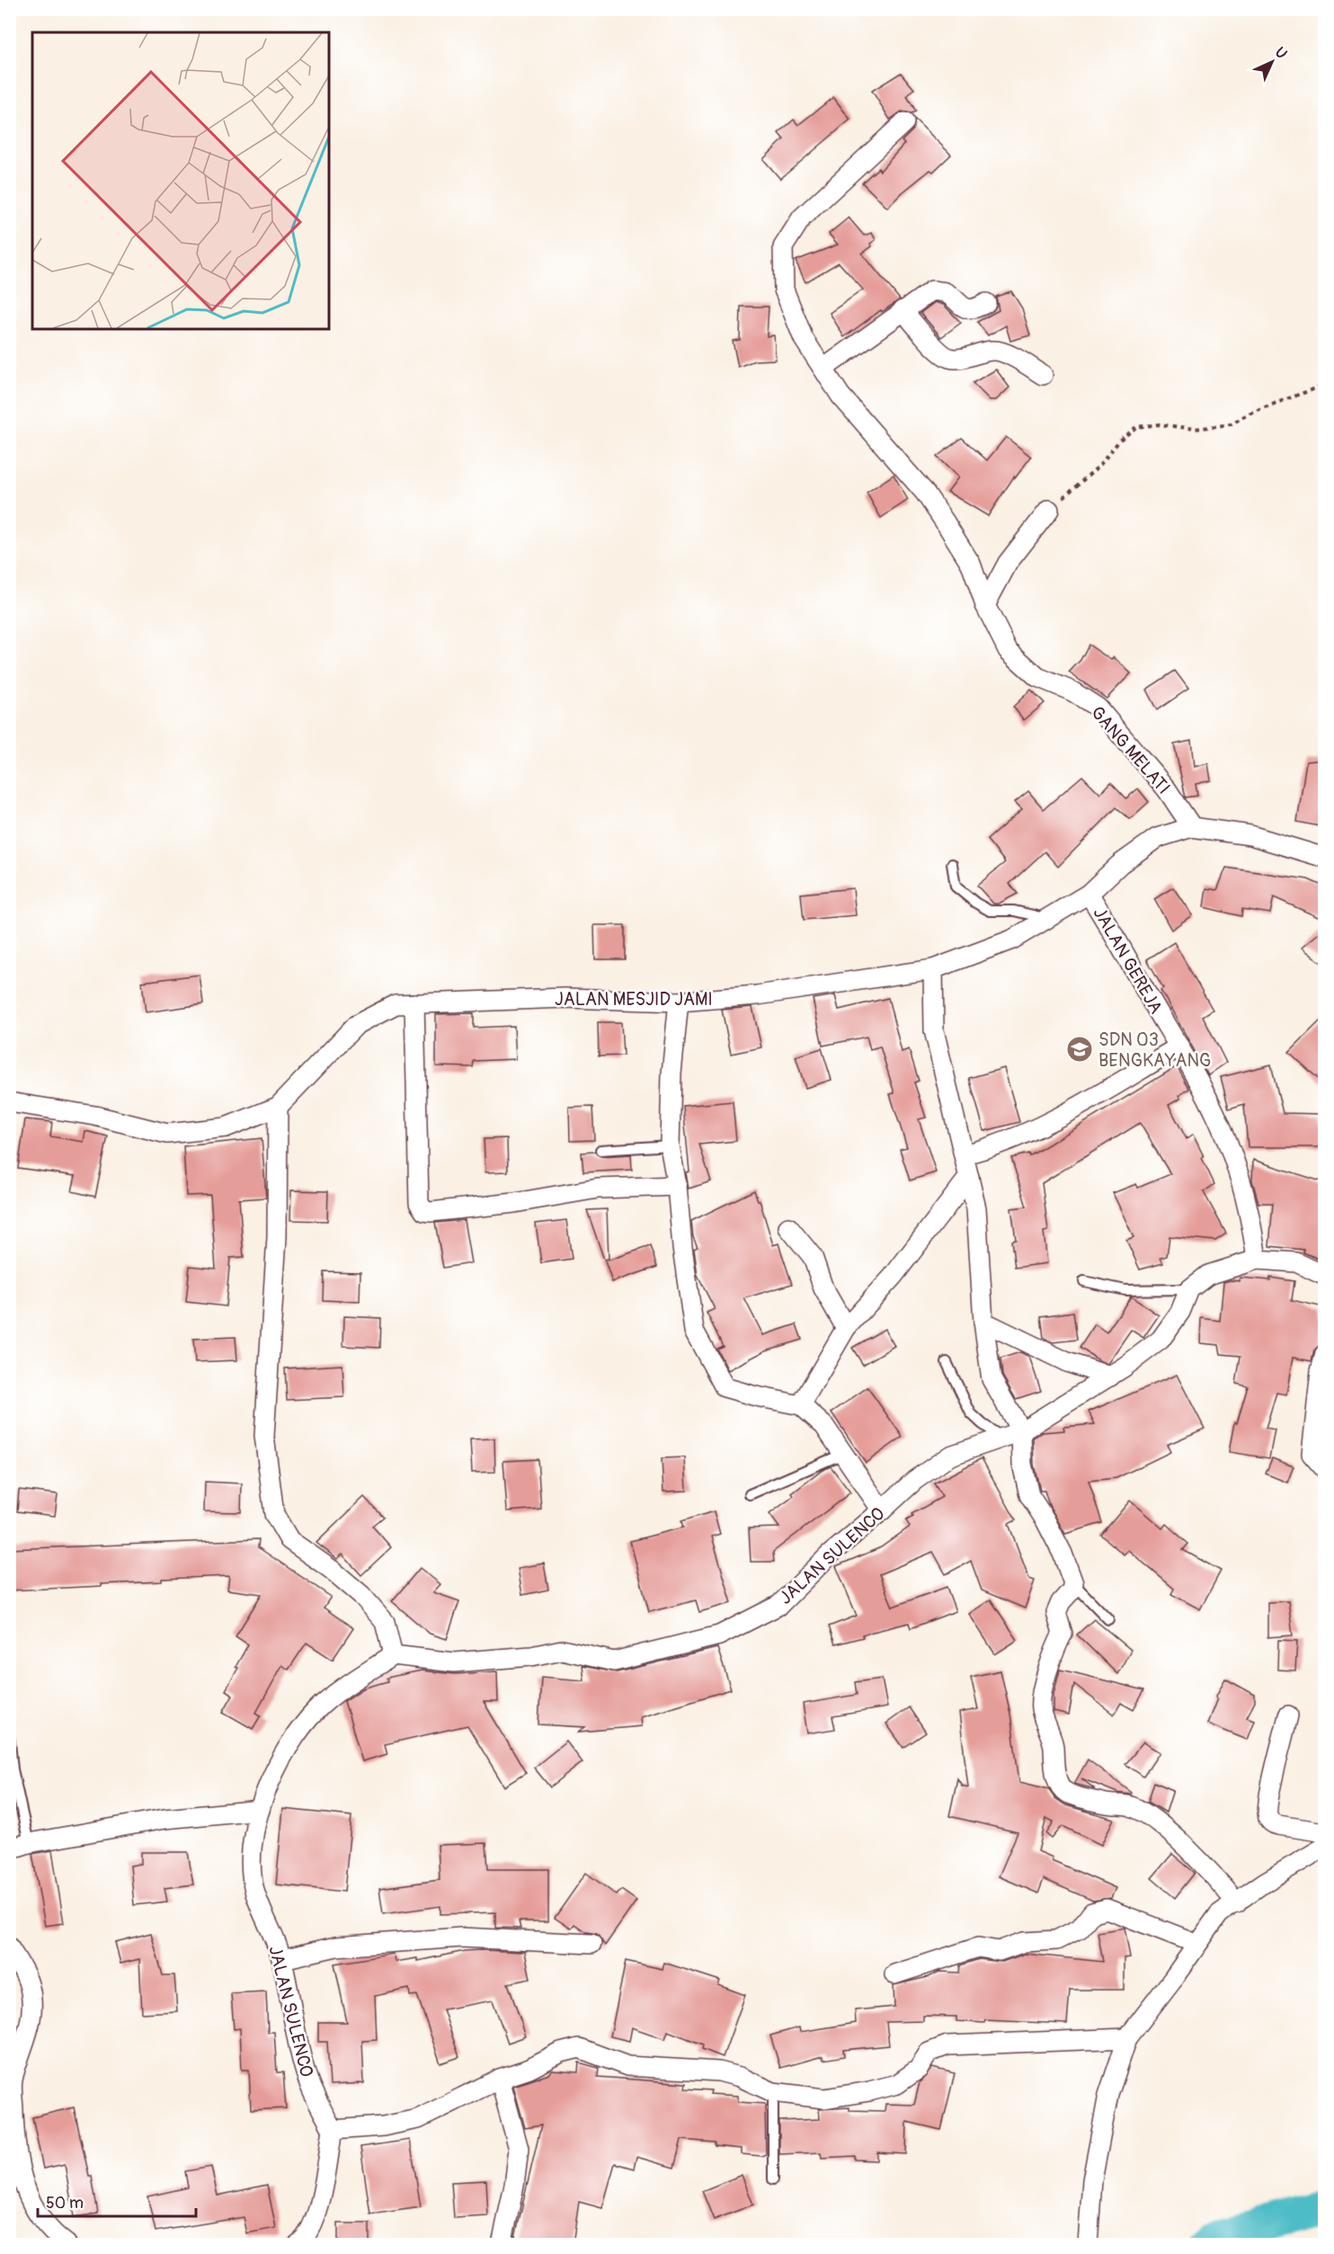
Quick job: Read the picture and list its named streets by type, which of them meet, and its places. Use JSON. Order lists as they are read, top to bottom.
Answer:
{
  "streets": {
    "street": [
      "GANG MELATI",
      "JALAN GEREJA",
      "JALAN MESJID JAMI",
      "JALAN SULENCO"
    ]
  },
  "crossings": [
    ["GANG MELATI", "JALAN MESJID JAMI"],
    ["JALAN GEREJA", "JALAN MESJID JAMI"]
  ],
  "places": {
    "school or university": ["SDN 03 BENGKAYANG"]
  },
  "scale_bar": "50 m",
  "north": "top right"
}
